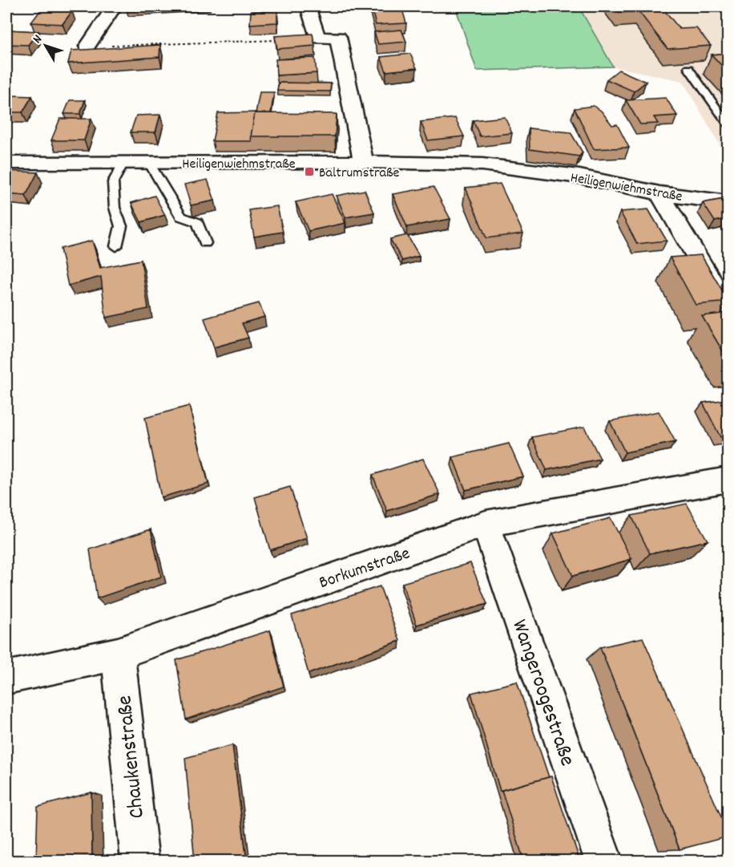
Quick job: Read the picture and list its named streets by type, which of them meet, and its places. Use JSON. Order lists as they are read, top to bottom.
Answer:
{
  "streets": {
    "street": [
      "Heiligenwiehmstraße",
      "Borkumstraße",
      "Wangeroogestraße",
      "Chaukenstraße"
    ]
  },
  "crossings": [
    ["Borkumstraße", "Wangeroogestraße"],
    ["Borkumstraße", "Chaukenstraße"]
  ],
  "places": {
    "transit": ["Baltrumstraße"]
  },
  "north": "top left"
}
